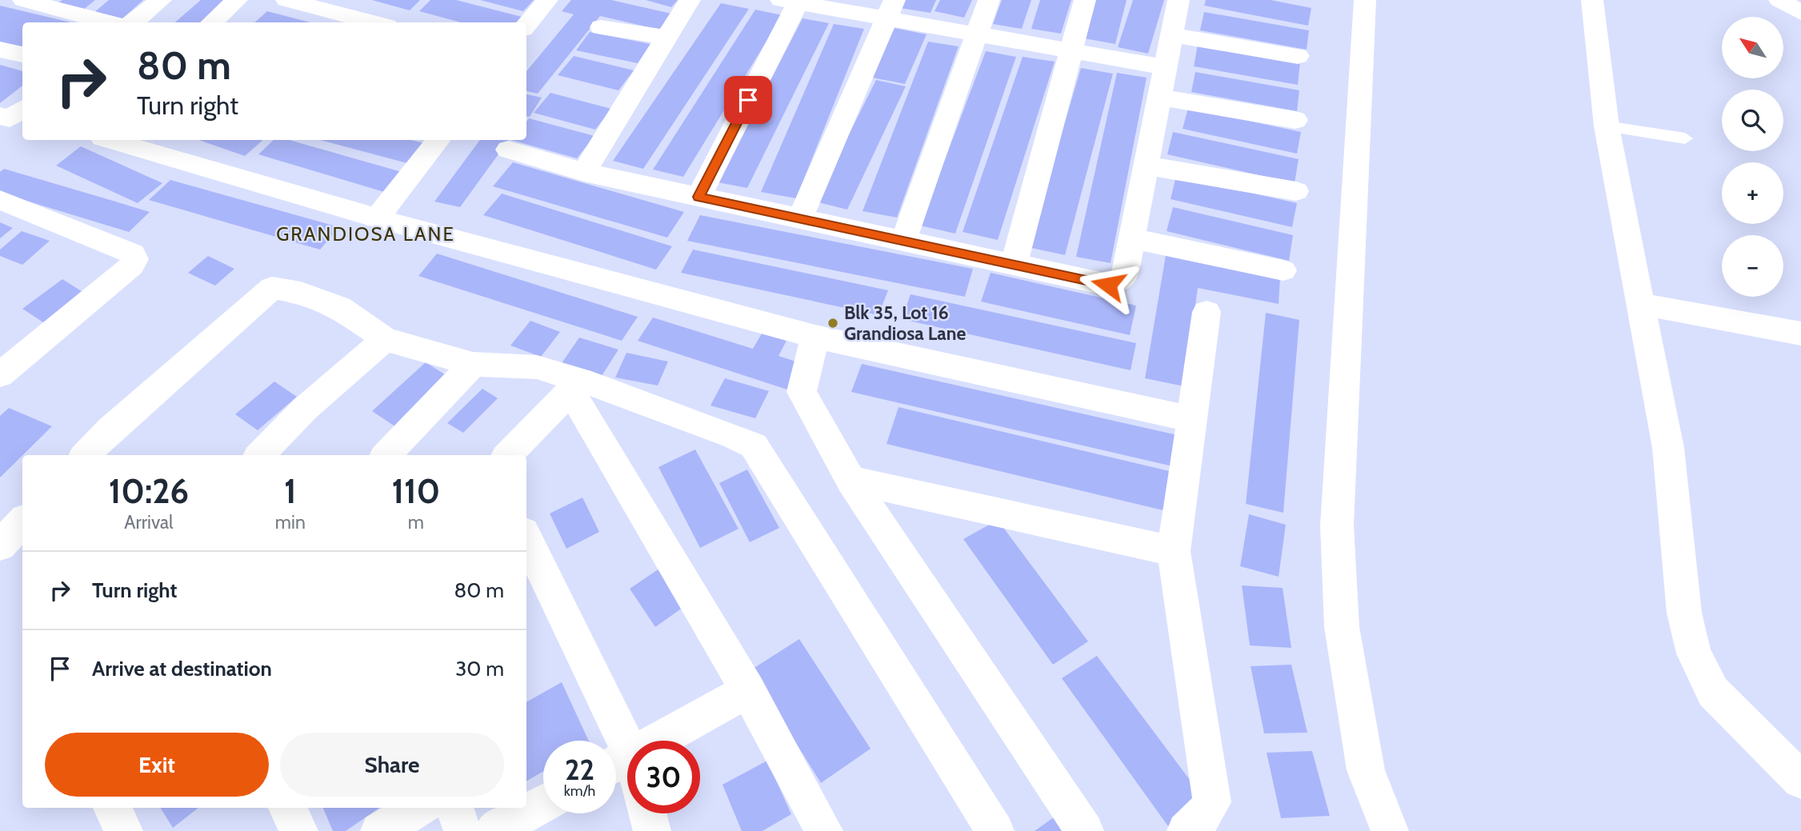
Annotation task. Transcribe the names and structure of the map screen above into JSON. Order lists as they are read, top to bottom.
{
  "districts": ["GRANDIOSA LANE"],
  "places": ["Blk 35, Lot 16 Grandiosa Lane"],
  "north": "top left",
  "page": {
    "map_buttons": ["+", "−"],
    "turn": ["80 m", "Turn right"],
    "eta": [
      "10:26",
      "Arrival",
      "1",
      "min",
      "110",
      "m"
    ],
    "list": [
      {
        "name": "Turn right",
        "value": "80 m"
      },
      {
        "name": "Arrive at destination",
        "value": "30 m"
      }
    ],
    "buttons": ["Exit", "Share"],
    "speed": "22 km/h",
    "limit": "30"
  }
}
